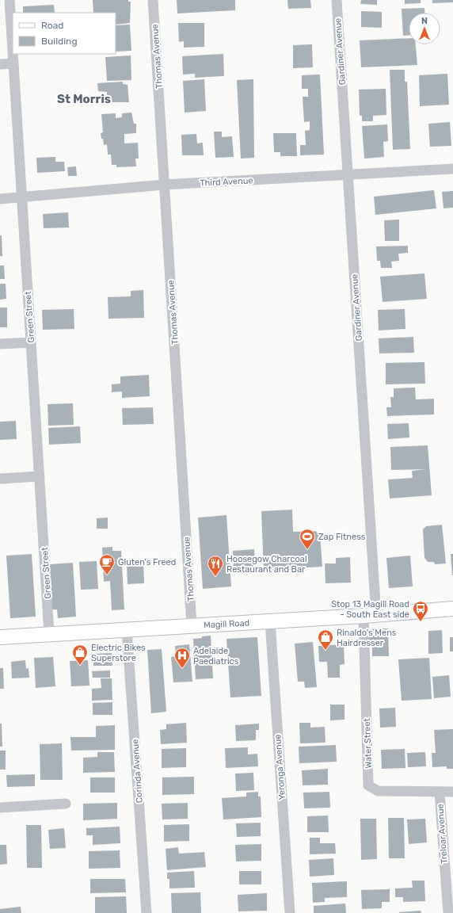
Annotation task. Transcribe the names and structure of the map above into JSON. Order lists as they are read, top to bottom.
{
  "streets": {
    "main road": ["Magill Road"],
    "street": [
      "Gardiner Avenue",
      "Thomas Avenue",
      "Third Avenue",
      "Green Street",
      "Water Street",
      "Yeronga Avenue",
      "Corinda Avenue",
      "Treloar Avenue"
    ]
  },
  "crossings": [
    ["Gardiner Avenue", "Third Avenue"],
    ["Gardiner Avenue", "Magill Road"],
    ["Gardiner Avenue", "Water Street"],
    ["Thomas Avenue", "Third Avenue"],
    ["Thomas Avenue", "Magill Road"],
    ["Third Avenue", "Green Street"],
    ["Green Street", "Magill Road"],
    ["Magill Road", "Water Street"],
    ["Magill Road", "Yeronga Avenue"],
    ["Magill Road", "Corinda Avenue"],
    ["Water Street", "Treloar Avenue"]
  ],
  "districts": ["St Morris"],
  "places": {
    "sports": ["Zap Fitness"],
    "cafe": ["Gluten's Freed"],
    "restaurant": ["Hoosegow Charcoal Restaurant and Bar"],
    "bus stop": ["Stop 13 Magill Road - South East side"],
    "shop": ["Rinaldo's Mens Hairdresser", "Electric Bikes Superstore"],
    "hospital": ["Adelaide Paediatrics"]
  },
  "legend": ["Road", "Building"],
  "north": "top"
}
